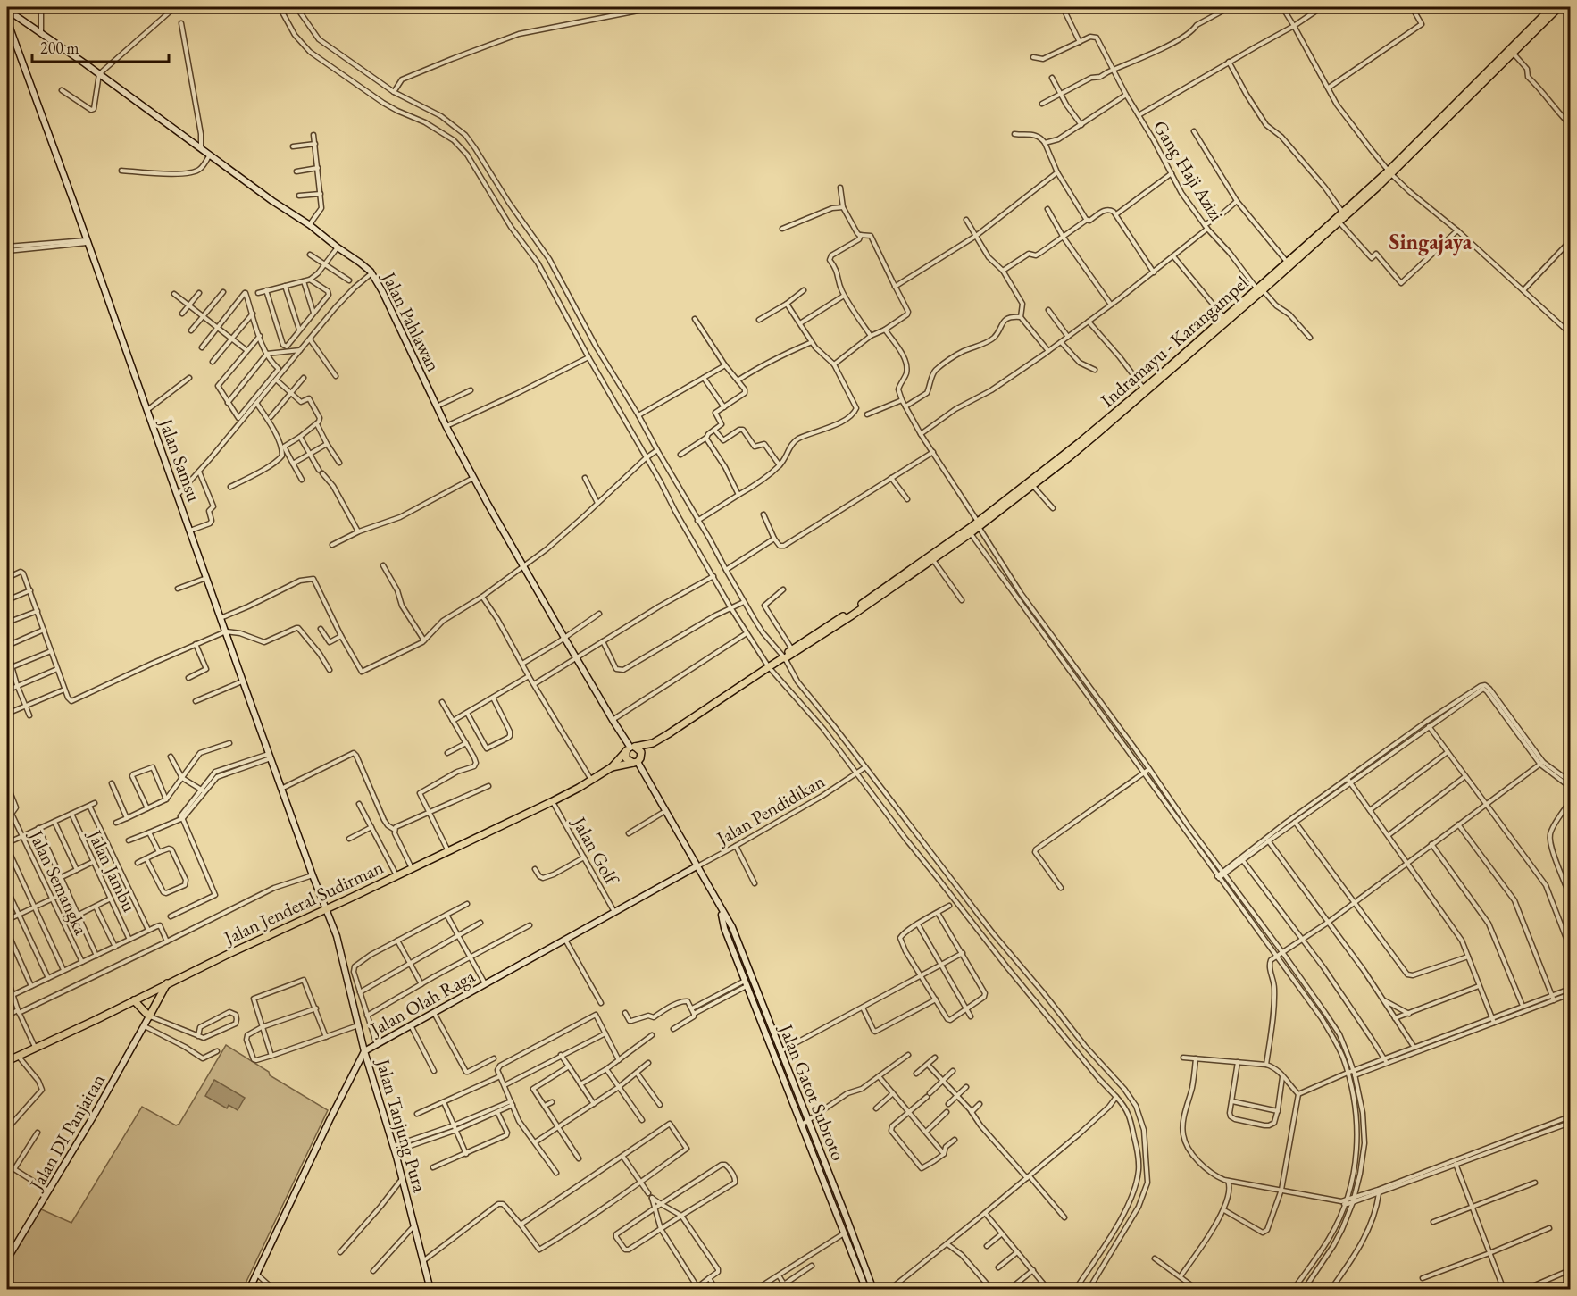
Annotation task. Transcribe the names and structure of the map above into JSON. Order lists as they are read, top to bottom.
{
  "streets": {
    "main road": ["Indramayu - Karangampel", "Jalan Jenderal Sudirman"],
    "street": [
      "Gang Haji Azizi",
      "Jalan Pahlawan",
      "Jalan Samsu",
      "Jalan Pendidikan",
      "Jalan Golf",
      "Jalan Jambu",
      "Jalan Semangka",
      "Jalan Olah Raga",
      "Jalan Gatot Subroto",
      "Jalan Tanjung Pura",
      "Jalan DI Panjaitan"
    ]
  },
  "crossings": [
    ["Gang Haji Azizi", "Indramayu - Karangampel"],
    ["Jalan Samsu", "Jalan Jenderal Sudirman"],
    ["Jalan Samsu", "Jalan Tanjung Pura"],
    ["Jalan Pendidikan", "Jalan Olah Raga"],
    ["Jalan Pendidikan", "Jalan Gatot Subroto"],
    ["Jalan Golf", "Jalan Jenderal Sudirman"],
    ["Jalan Golf", "Jalan Olah Raga"],
    ["Jalan Jenderal Sudirman", "Jalan Tanjung Pura"],
    ["Jalan Olah Raga", "Jalan Gatot Subroto"],
    ["Jalan Olah Raga", "Jalan Tanjung Pura"]
  ],
  "districts": ["Singajaya"],
  "scale_bar": "200 m"
}
